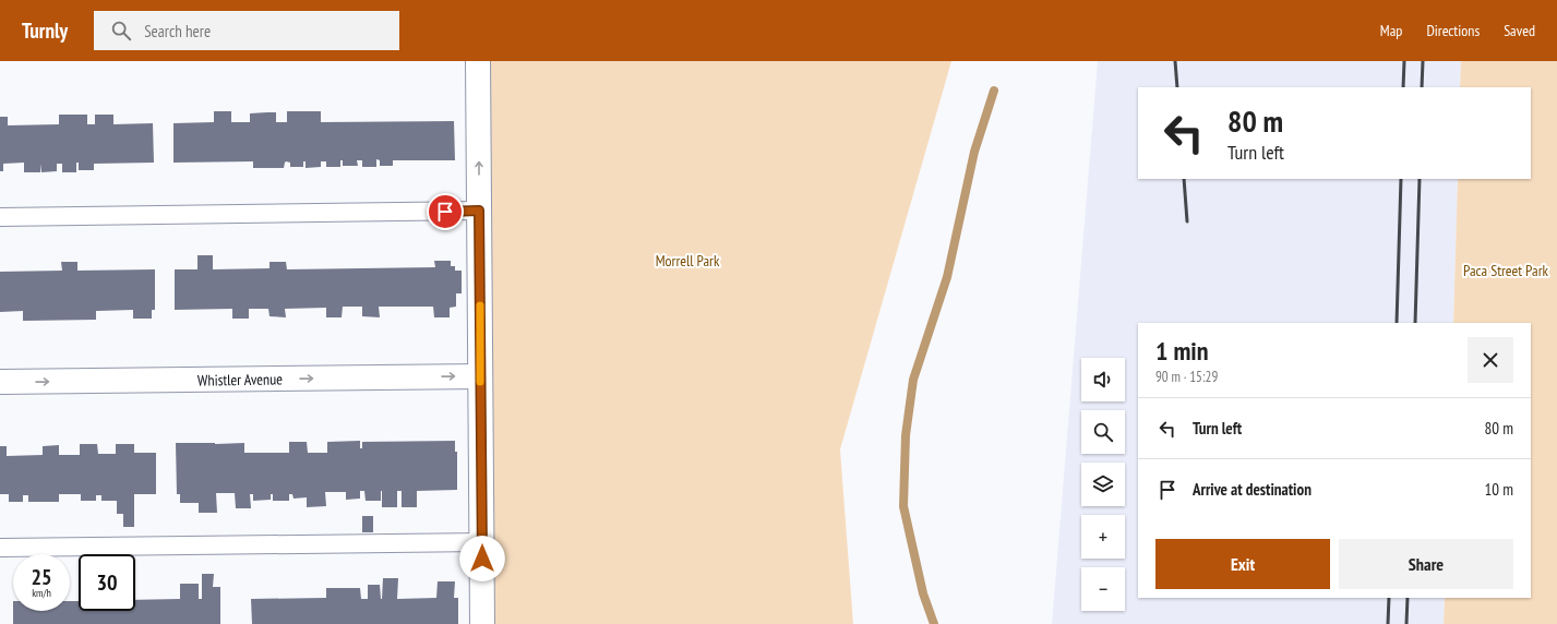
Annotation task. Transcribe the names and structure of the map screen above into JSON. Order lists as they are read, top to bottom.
{
  "streets": {
    "street": ["Whistler Avenue"]
  },
  "one_way": ["Whistler Avenue"],
  "parks": ["Morrell Park", "Paca Street Park"],
  "page": {
    "header": "Turnly",
    "search": "Search here",
    "nav": ["Map", "Directions", "Saved"],
    "turn": ["80 m", "Turn left"],
    "heading": ["1 min", "90 m · 15:29"],
    "map_buttons": ["+", "−"],
    "list": [
      {
        "name": "Turn left",
        "value": "80 m"
      },
      {
        "name": "Arrive at destination",
        "value": "10 m"
      }
    ],
    "buttons": ["Exit", "Share"],
    "speed": "25 km/h",
    "limit": "30"
  }
}
